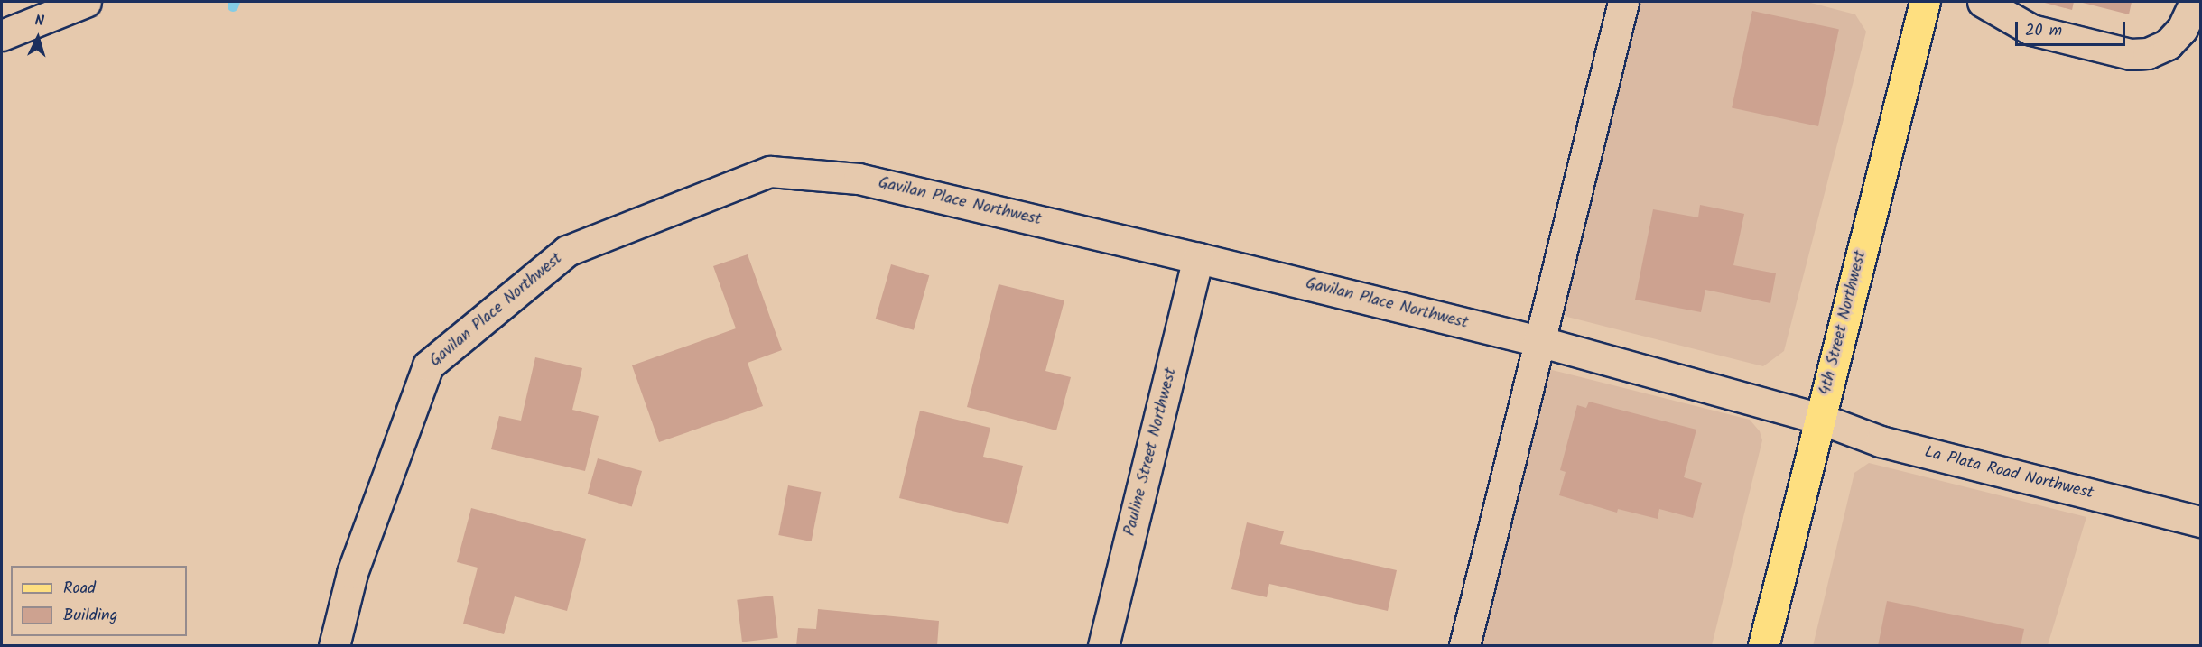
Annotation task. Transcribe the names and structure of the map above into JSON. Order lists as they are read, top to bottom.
{
  "streets": {
    "main road": ["4th Street Northwest"],
    "street": ["Gavilan Place Northwest", "Pauline Street Northwest", "La Plata Road Northwest"]
  },
  "crossings": [
    ["Gavilan Place Northwest", "4th Street Northwest"],
    ["Gavilan Place Northwest", "Pauline Street Northwest"],
    ["Gavilan Place Northwest", "La Plata Road Northwest"],
    ["4th Street Northwest", "La Plata Road Northwest"]
  ],
  "legend": ["Road", "Building"],
  "scale_bar": "20 m",
  "north": "top"
}
